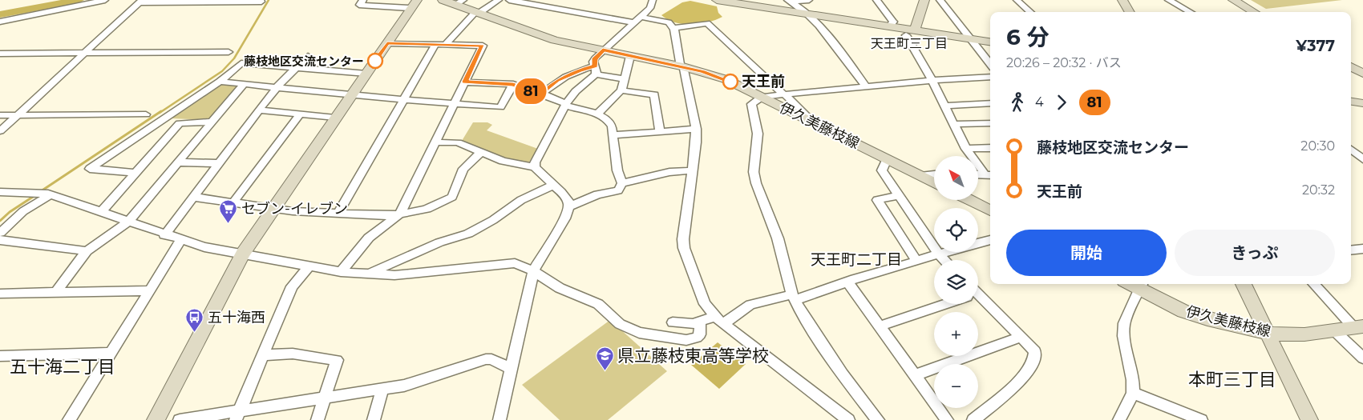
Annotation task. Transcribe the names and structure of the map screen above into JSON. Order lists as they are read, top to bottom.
{
  "streets": {
    "main road": ["伊久美藤枝線"]
  },
  "districts": [
    "天王町三丁目",
    "天王町二丁目",
    "五十海二丁目",
    "本町三丁目"
  ],
  "places": {
    "other": ["藤枝地区交流センター", "天王前"],
    "supermarket": ["セブン-イレブン"],
    "bus stop": ["五十海西"],
    "school or university": ["県立藤枝東高等学校"]
  },
  "lines": ["bus line 81"],
  "north": "top left",
  "page": {
    "on_map": "81",
    "heading": ["6 分", "20:26 – 20:32 · バス", "¥377"],
    "legs": ["4", "81"],
    "list": [
      {
        "name": "藤枝地区交流センター",
        "value": "20:30"
      },
      {
        "name": "天王前",
        "value": "20:32"
      }
    ],
    "map_buttons": ["+", "−"],
    "buttons": ["開始", "きっぷ"]
  }
}
